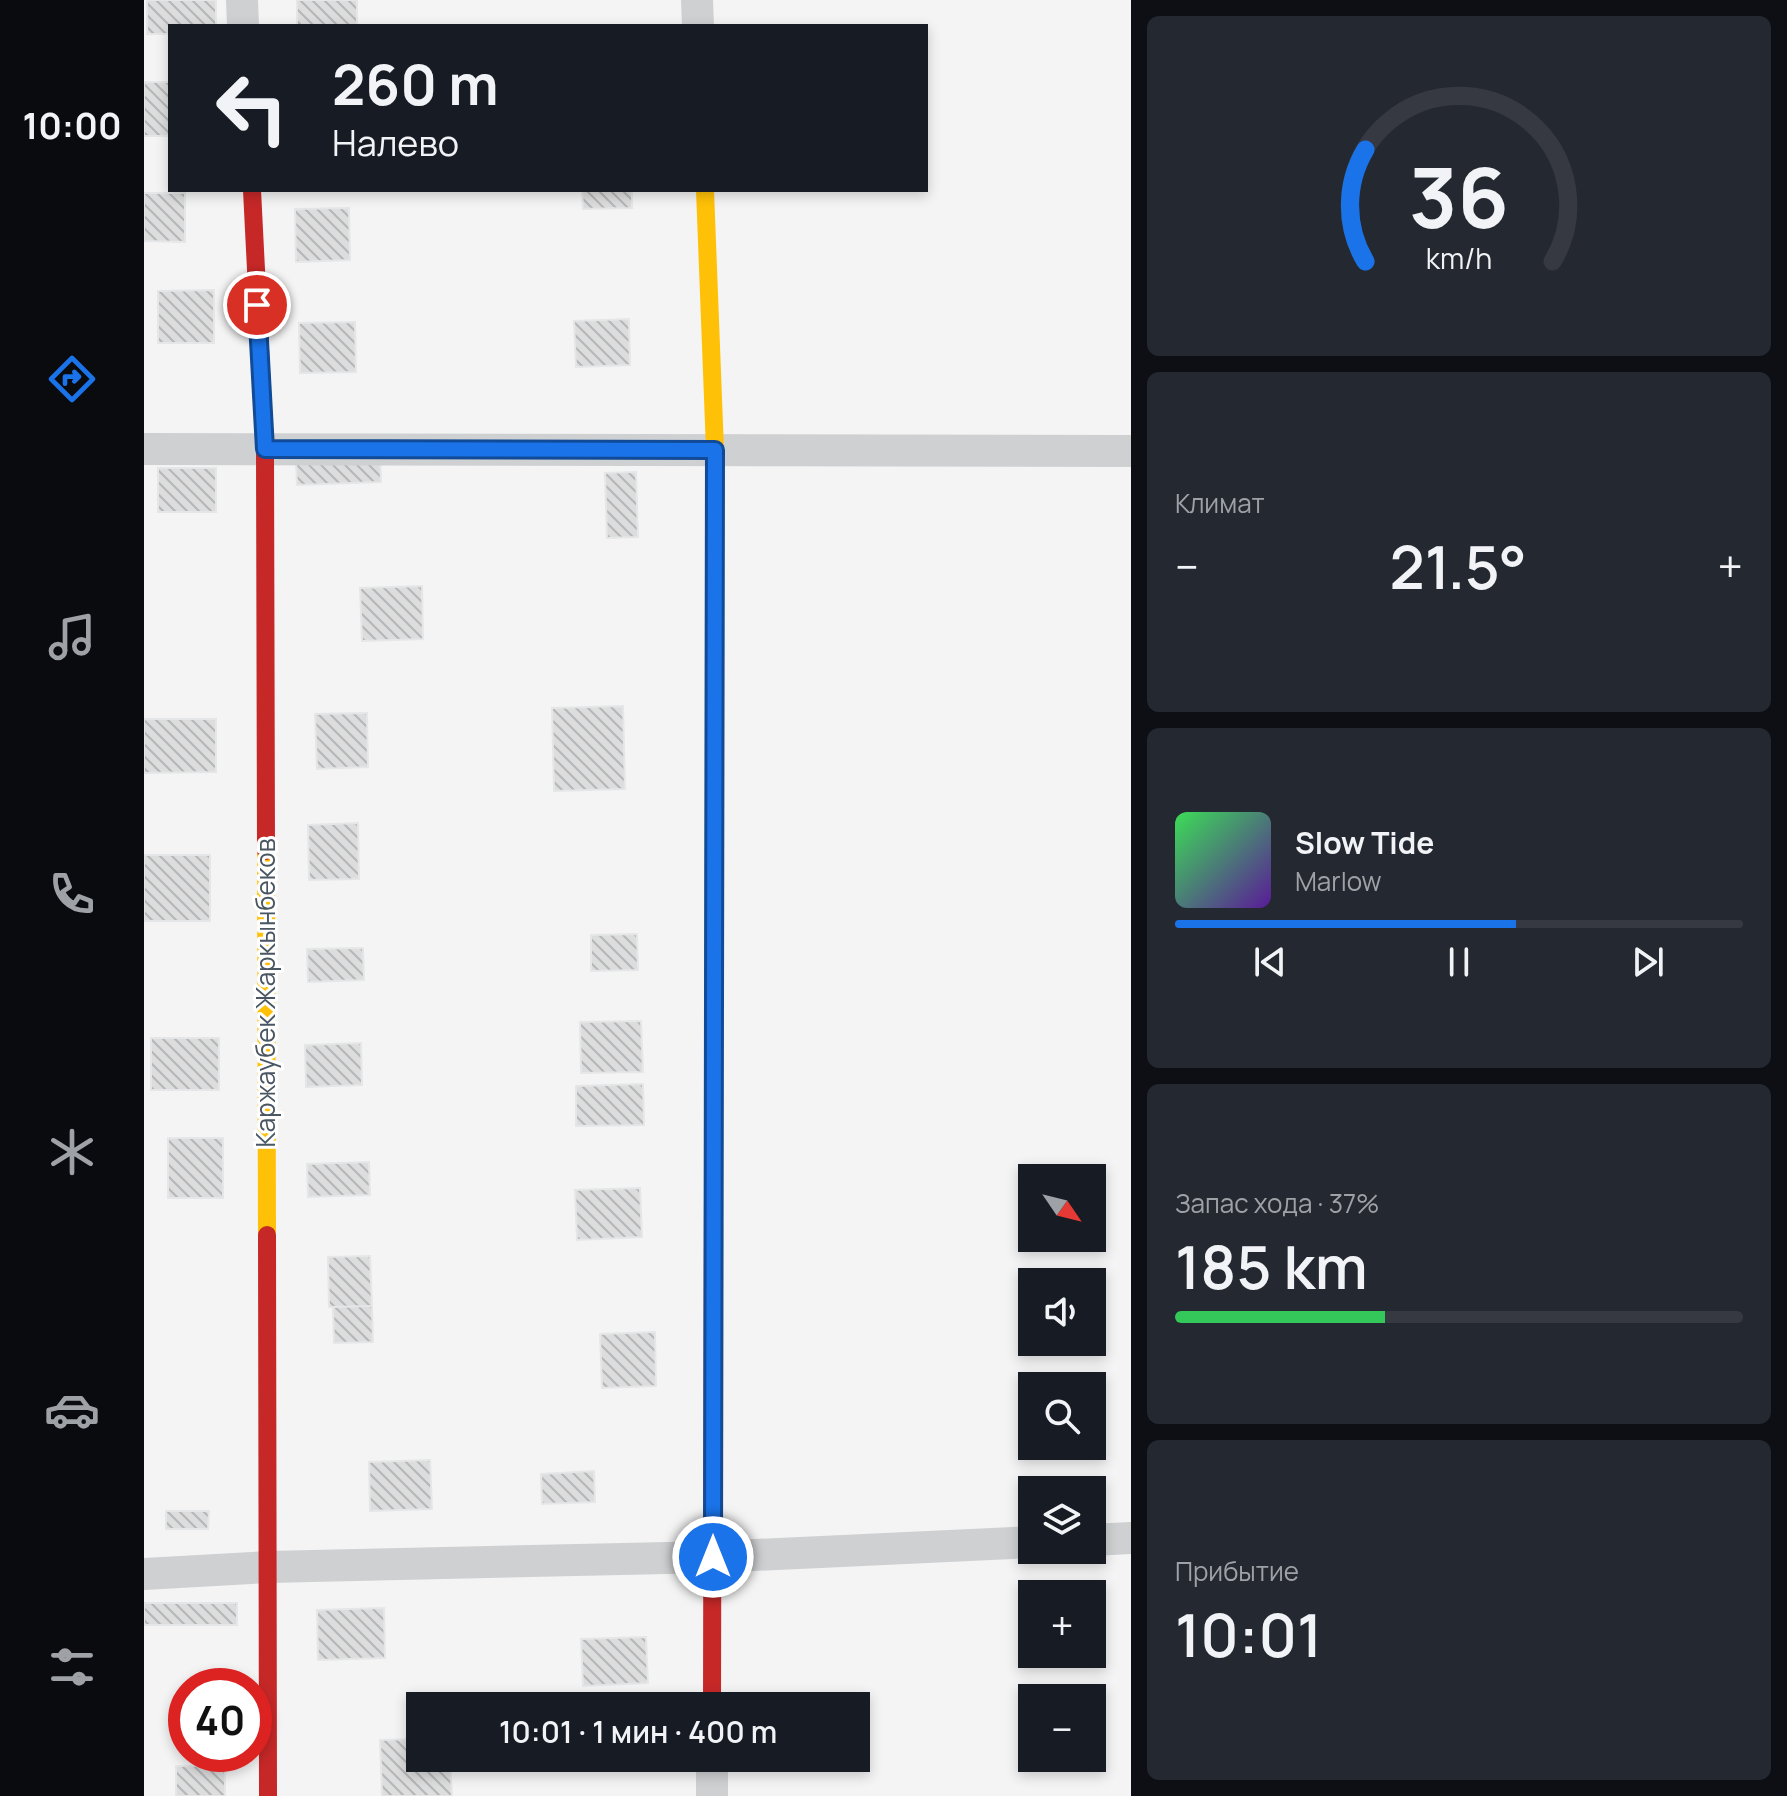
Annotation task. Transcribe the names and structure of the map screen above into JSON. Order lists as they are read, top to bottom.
{
  "streets": {
    "street": ["Каржаубек Жаркынбеков"]
  },
  "north": "bottom right",
  "page": {
    "tabs": "10:00",
    "turn": ["260 m", "Налево"],
    "tile": [
      "Климат",
      ["Запас хода · 37%", "185 km"],
      ["Прибытие", "10:01"]
    ],
    "heat": ["−", "21.5°", "+"],
    "song": ["Slow Tide", "Marlow"],
    "map_buttons": ["+", "−"],
    "limit": "40",
    "trip": "10:01 · 1 мин · 400 m",
    "gauge": ["36", "km/h"]
  }
}
